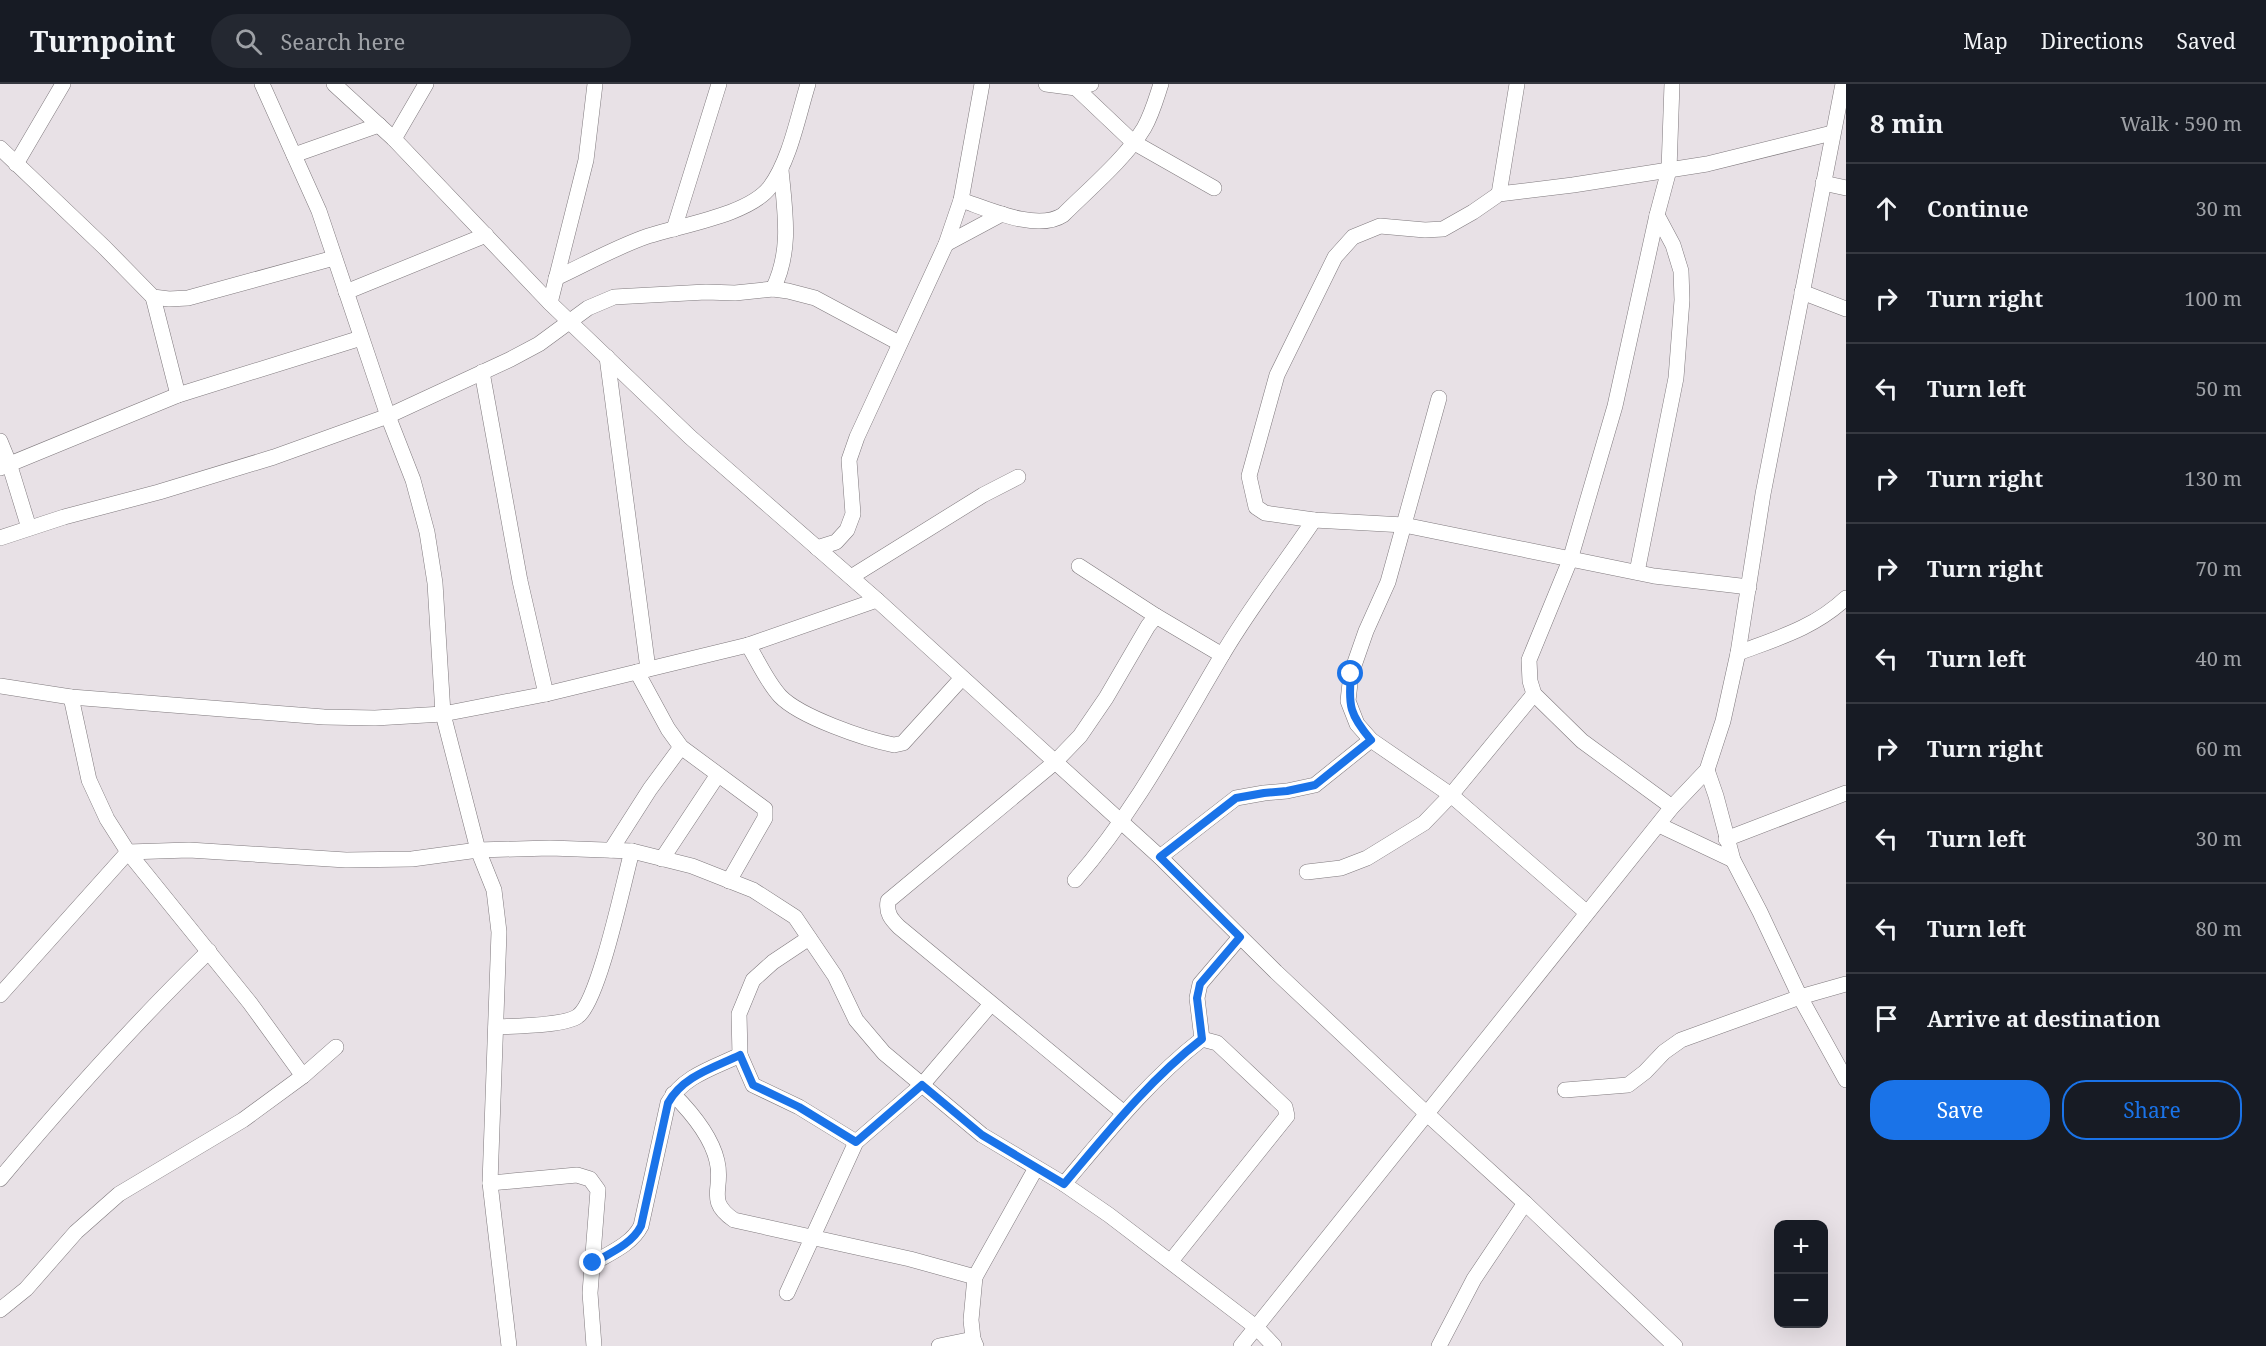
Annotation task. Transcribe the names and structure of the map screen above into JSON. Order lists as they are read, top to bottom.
{
  "page": {
    "header": "Turnpoint",
    "search": "Search here",
    "nav": ["Map", "Directions", "Saved"],
    "heading": ["8 min", "Walk · 590 m"],
    "list": [
      ["Continue", "30 m"],
      ["Turn right", "100 m"],
      ["Turn left", "50 m"],
      ["Turn right", "130 m"],
      ["Turn right", "70 m"],
      ["Turn left", "40 m"],
      ["Turn right", "60 m"],
      ["Turn left", "30 m"],
      ["Turn left", "80 m"],
      "Arrive at destination"
    ],
    "buttons": ["Save", "Share"],
    "map_buttons": ["+", "−"]
  }
}
